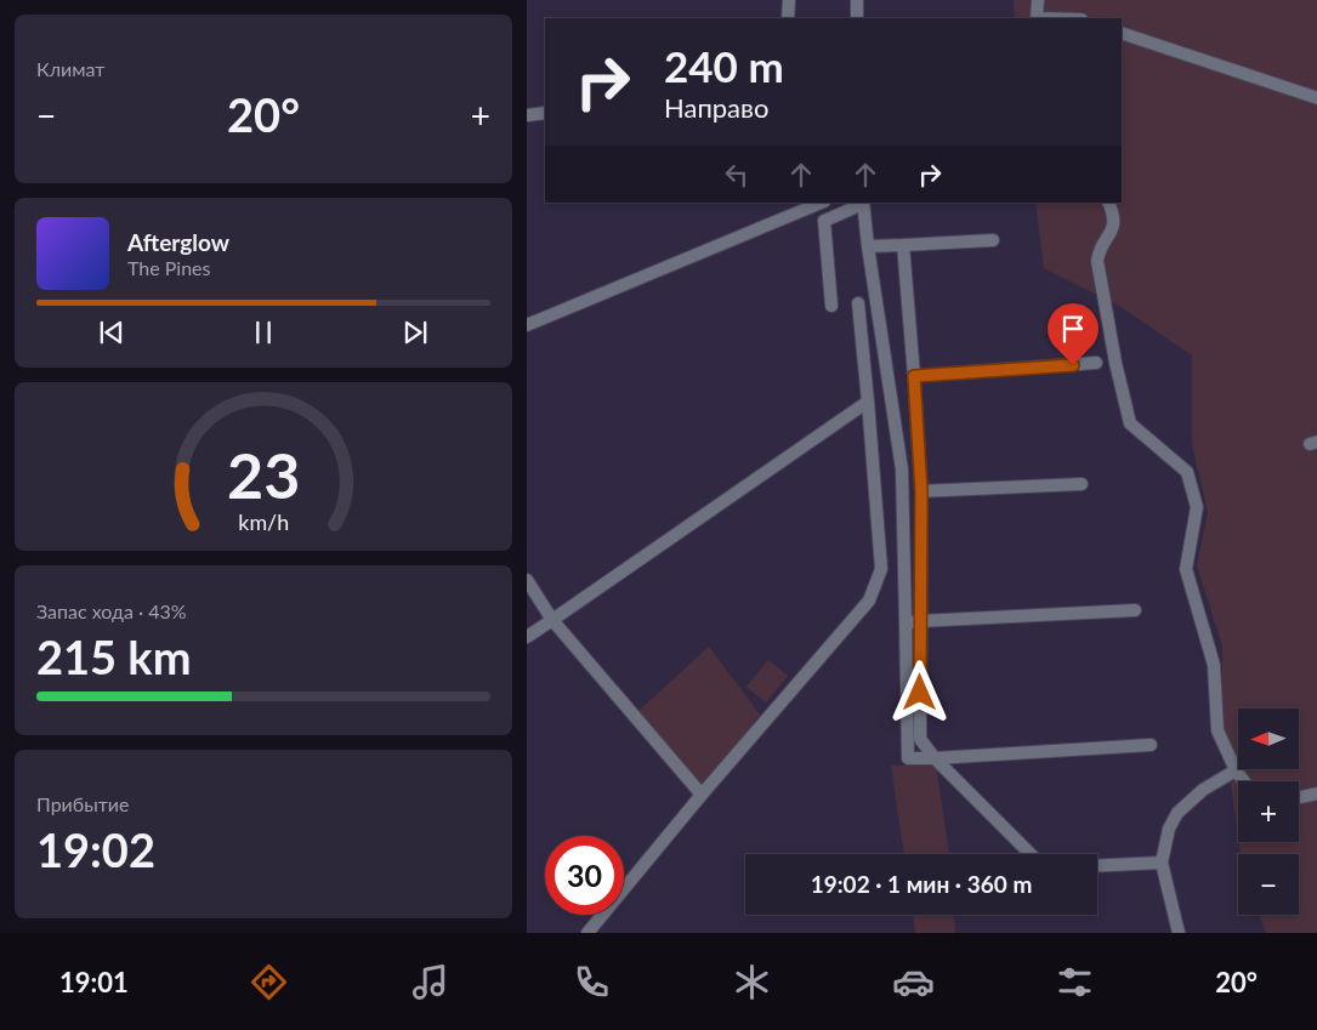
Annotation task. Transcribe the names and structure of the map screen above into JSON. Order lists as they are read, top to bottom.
{
  "north": "left",
  "page": {
    "tile": [
      "Климат",
      ["Запас хода · 43%", "215 km"],
      ["Прибытие", "19:02"]
    ],
    "turn": ["240 m", "Направо"],
    "heat": ["−", "20°", "+"],
    "song": ["Afterglow", "The Pines"],
    "map_buttons": ["+", "−"],
    "limit": "30",
    "trip": "19:02 · 1 мин · 360 m",
    "tabs": ["19:01", "20°"],
    "gauge": ["23", "km/h"]
  }
}
